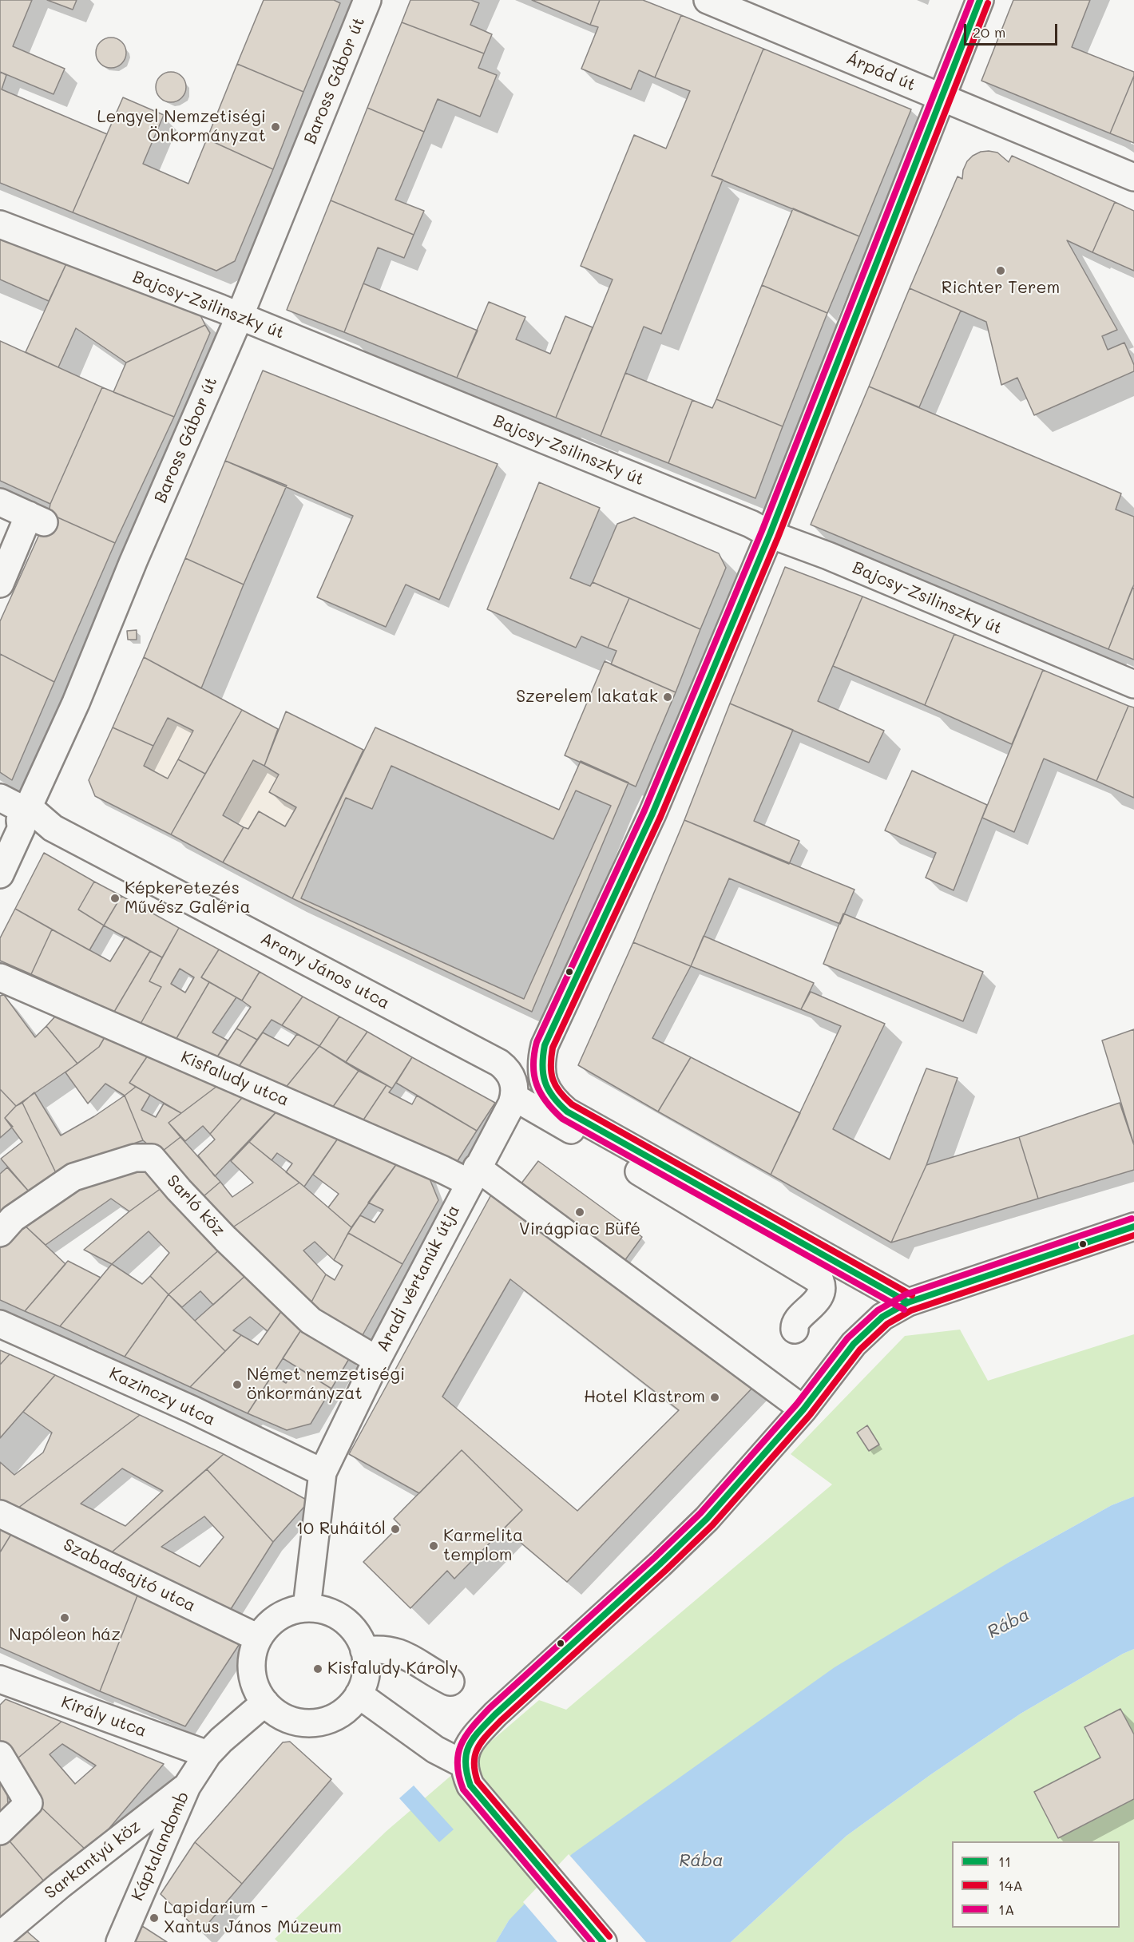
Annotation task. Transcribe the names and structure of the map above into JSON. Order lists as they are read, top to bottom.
{
  "streets": {
    "street": [
      "Árpád út",
      "Baross Gábor út",
      "Bajcsy-Zsilinszky út",
      "Arany János utca",
      "Kisfaludy utca",
      "Sarló köz",
      "Aradi vértanúk útja",
      "Kazinczy utca",
      "Szabadsajtó utca",
      "Király utca",
      "Káptalandomb",
      "Sarkantyú köz"
    ]
  },
  "crossings": [
    ["Baross Gábor út", "Bajcsy-Zsilinszky út"],
    ["Baross Gábor út", "Arany János utca"],
    ["Arany János utca", "Aradi vértanúk útja"],
    ["Kisfaludy utca", "Aradi vértanúk útja"],
    ["Sarló köz", "Aradi vértanúk útja"],
    ["Aradi vértanúk útja", "Kazinczy utca"],
    ["Aradi vértanúk útja", "Szabadsajtó utca"],
    ["Aradi vértanúk útja", "Káptalandomb"],
    ["Szabadsajtó utca", "Káptalandomb"],
    ["Király utca", "Káptalandomb"],
    ["Káptalandomb", "Sarkantyú köz"]
  ],
  "water": ["Rába"],
  "places": [
    "Lengyel Nemzetiségi Önkormányzat",
    "Richter Terem",
    "Szerelem lakatak",
    "Képkeretezés Művész Galéria",
    "Virágpiac Büfé",
    "Német nemzetiségi önkormányzat",
    "Hotel Klastrom",
    "10 Ruháitól",
    "Karmelita templom",
    "Napóleon ház",
    "Kisfaludy Károly",
    "Lapidarium - Xantus János Múzeum"
  ],
  "lines": ["transit line 11", "transit line 1A", "transit line 14A"],
  "legend": ["11", "14A", "1A"],
  "scale_bar": "20 m"
}
